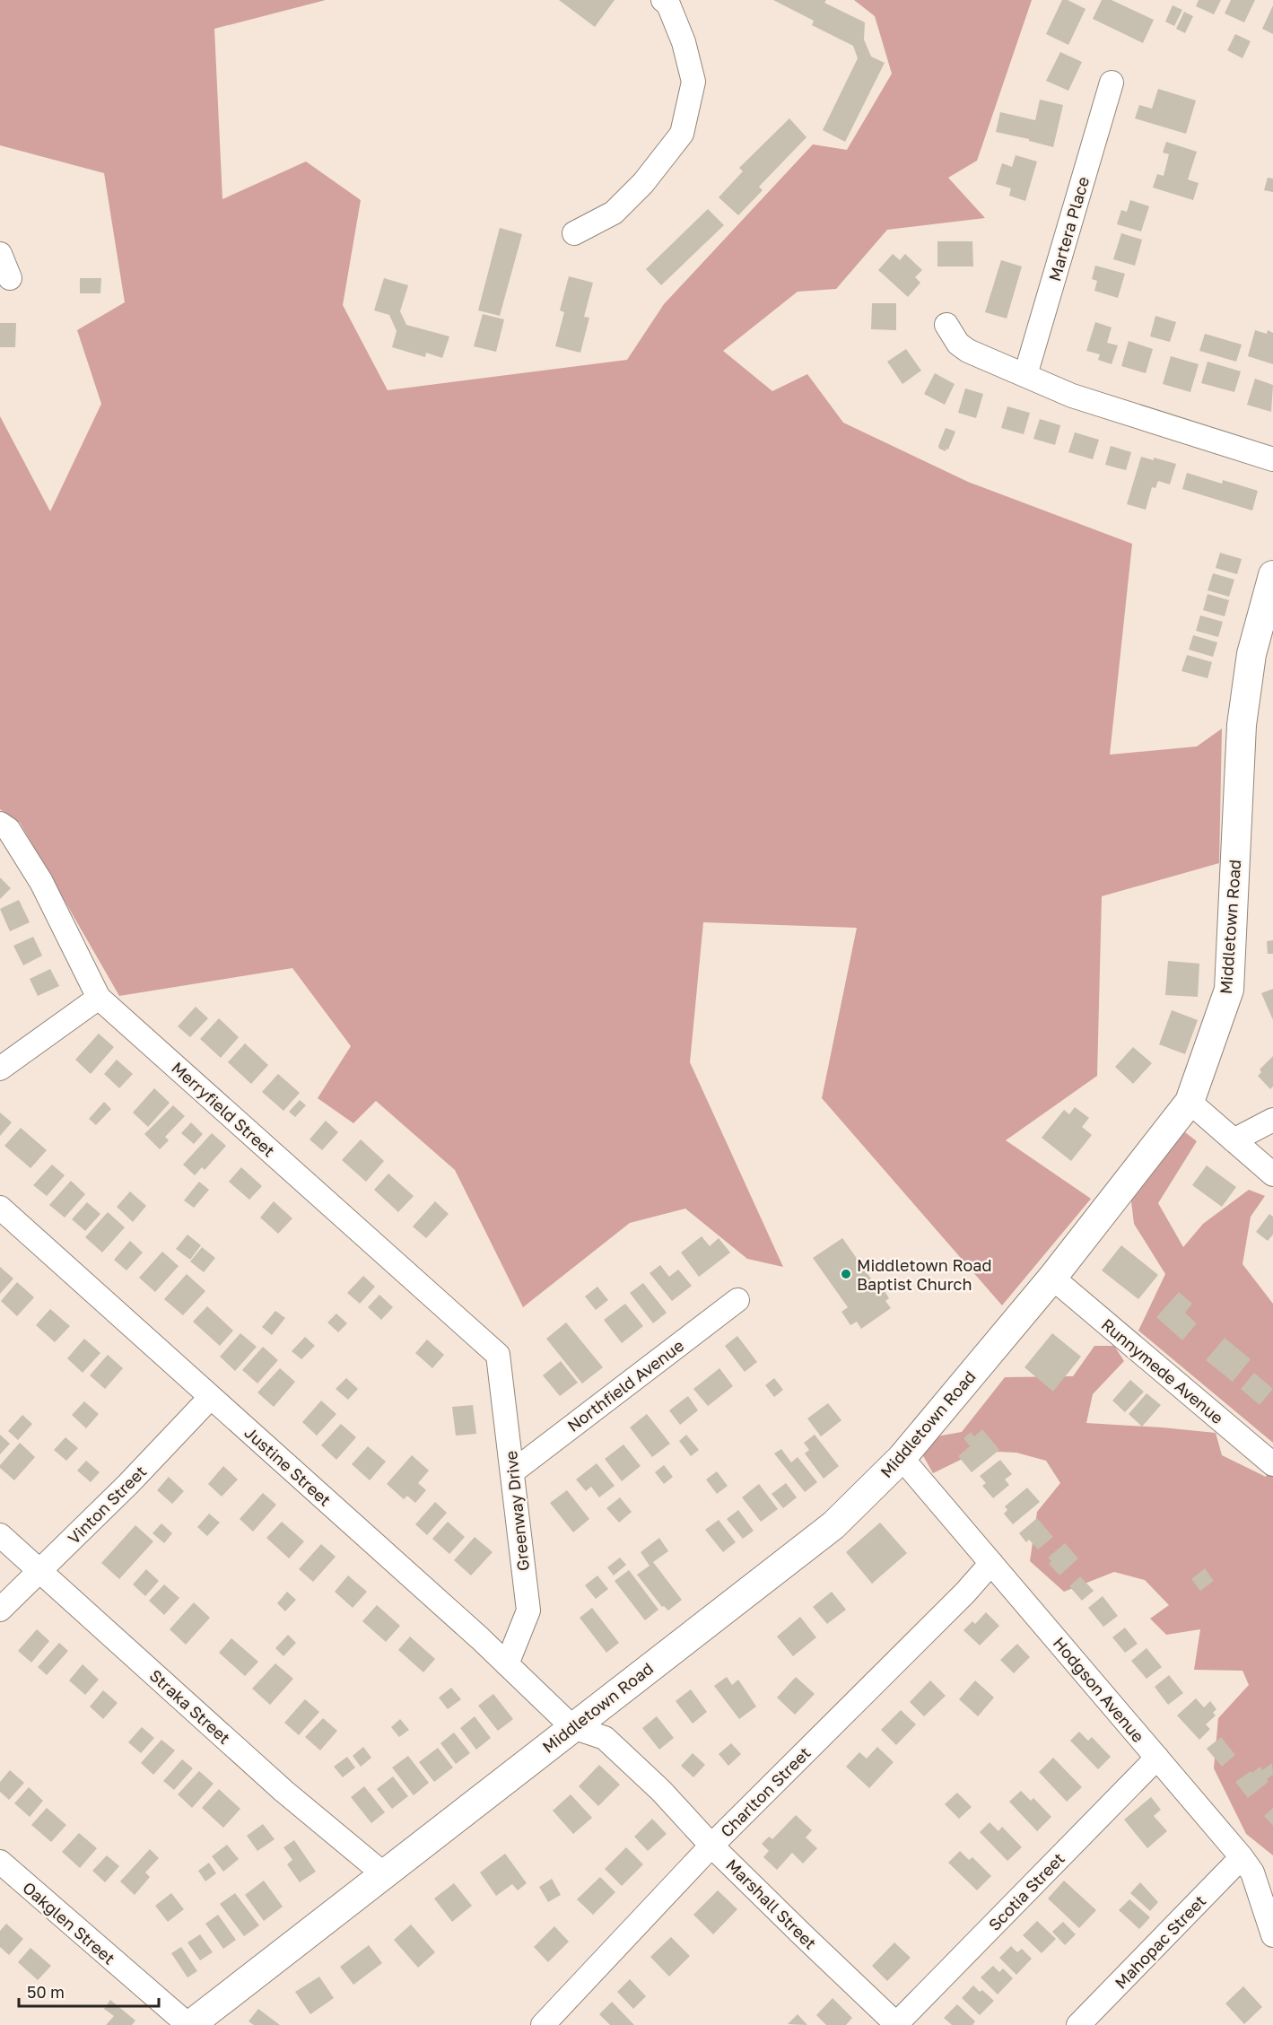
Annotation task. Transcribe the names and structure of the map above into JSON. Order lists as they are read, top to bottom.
{
  "streets": {
    "street": [
      "Martera Place",
      "Middletown Road",
      "Merryfield Street",
      "Runnymede Avenue",
      "Northfield Avenue",
      "Justine Street",
      "Vinton Street",
      "Greenway Drive",
      "Hodgson Avenue",
      "Straka Street",
      "Charlton Street",
      "Scotia Street",
      "Marshall Street",
      "Oakglen Street",
      "Mahopac Street"
    ]
  },
  "crossings": [
    ["Middletown Road", "Runnymede Avenue"],
    ["Middletown Road", "Justine Street"],
    ["Middletown Road", "Hodgson Avenue"],
    ["Middletown Road", "Straka Street"],
    ["Middletown Road", "Marshall Street"],
    ["Middletown Road", "Oakglen Street"],
    ["Merryfield Street", "Greenway Drive"],
    ["Northfield Avenue", "Greenway Drive"],
    ["Justine Street", "Vinton Street"],
    ["Justine Street", "Greenway Drive"],
    ["Justine Street", "Marshall Street"],
    ["Vinton Street", "Straka Street"],
    ["Hodgson Avenue", "Charlton Street"],
    ["Hodgson Avenue", "Scotia Street"],
    ["Hodgson Avenue", "Mahopac Street"],
    ["Charlton Street", "Marshall Street"],
    ["Scotia Street", "Marshall Street"]
  ],
  "places": ["Middletown Road Baptist Church"],
  "scale_bar": "50 m"
}
